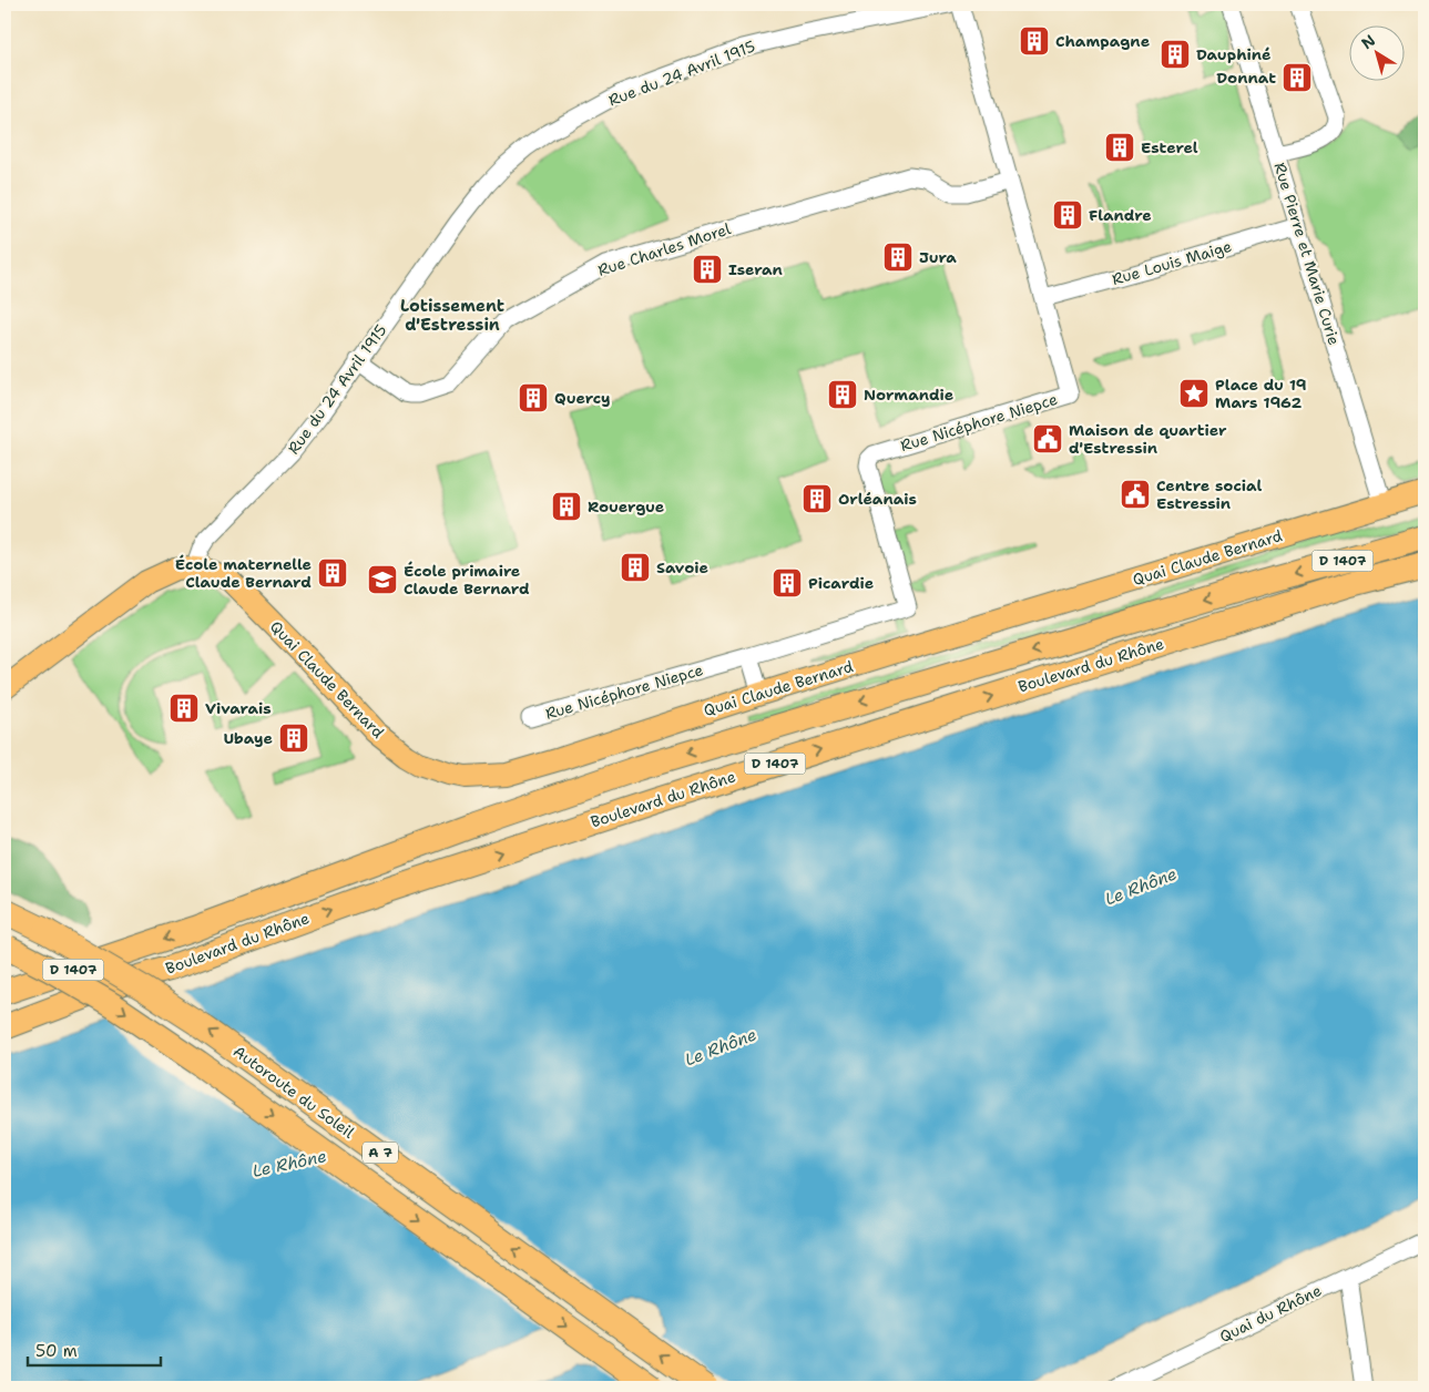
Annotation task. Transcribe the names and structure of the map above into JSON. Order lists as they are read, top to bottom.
{
  "streets": {
    "highway": [
      "D 1407",
      "Boulevard du Rhône",
      "Autoroute du Soleil",
      "A 7"
    ],
    "main road": ["Quai Claude Bernard"],
    "street": [
      "Rue du 24 Avril 1915",
      "Rue Charles Morel",
      "Rue Pierre et Marie Curie",
      "Rue Louis Maige",
      "Rue Nicéphore Niepce",
      "Quai du Rhône"
    ]
  },
  "crossings": [
    ["Rue du 24 Avril 1915", "Rue Charles Morel"],
    ["Rue du 24 Avril 1915", "Quai Claude Bernard"],
    ["Rue Charles Morel", "Rue Nicéphore Niepce"],
    ["Rue Pierre et Marie Curie", "Rue Louis Maige"],
    ["Rue Pierre et Marie Curie", "Quai Claude Bernard"],
    ["Rue Louis Maige", "Rue Nicéphore Niepce"]
  ],
  "districts": ["Lotissement d'Estressin"],
  "water": ["Le Rhône"],
  "places": {
    "building": [
      "Champagne",
      "Dauphiné",
      "Donnat",
      "Esterel",
      "Flandre",
      "Jura",
      "Iseran",
      "Normandie",
      "Quercy",
      "Orléanais",
      "Rouergue",
      "Savoie",
      "École maternelle Claude Bernard",
      "Picardie",
      "Vivarais",
      "Ubaye"
    ],
    "place": ["Place du 19 Mars 1962"],
    "public building": ["Maison de quartier d'Estressin", "Centre social Estressin"],
    "school or university": ["École primaire Claude Bernard"]
  },
  "scale_bar": "50 m",
  "north": "top left"
}
